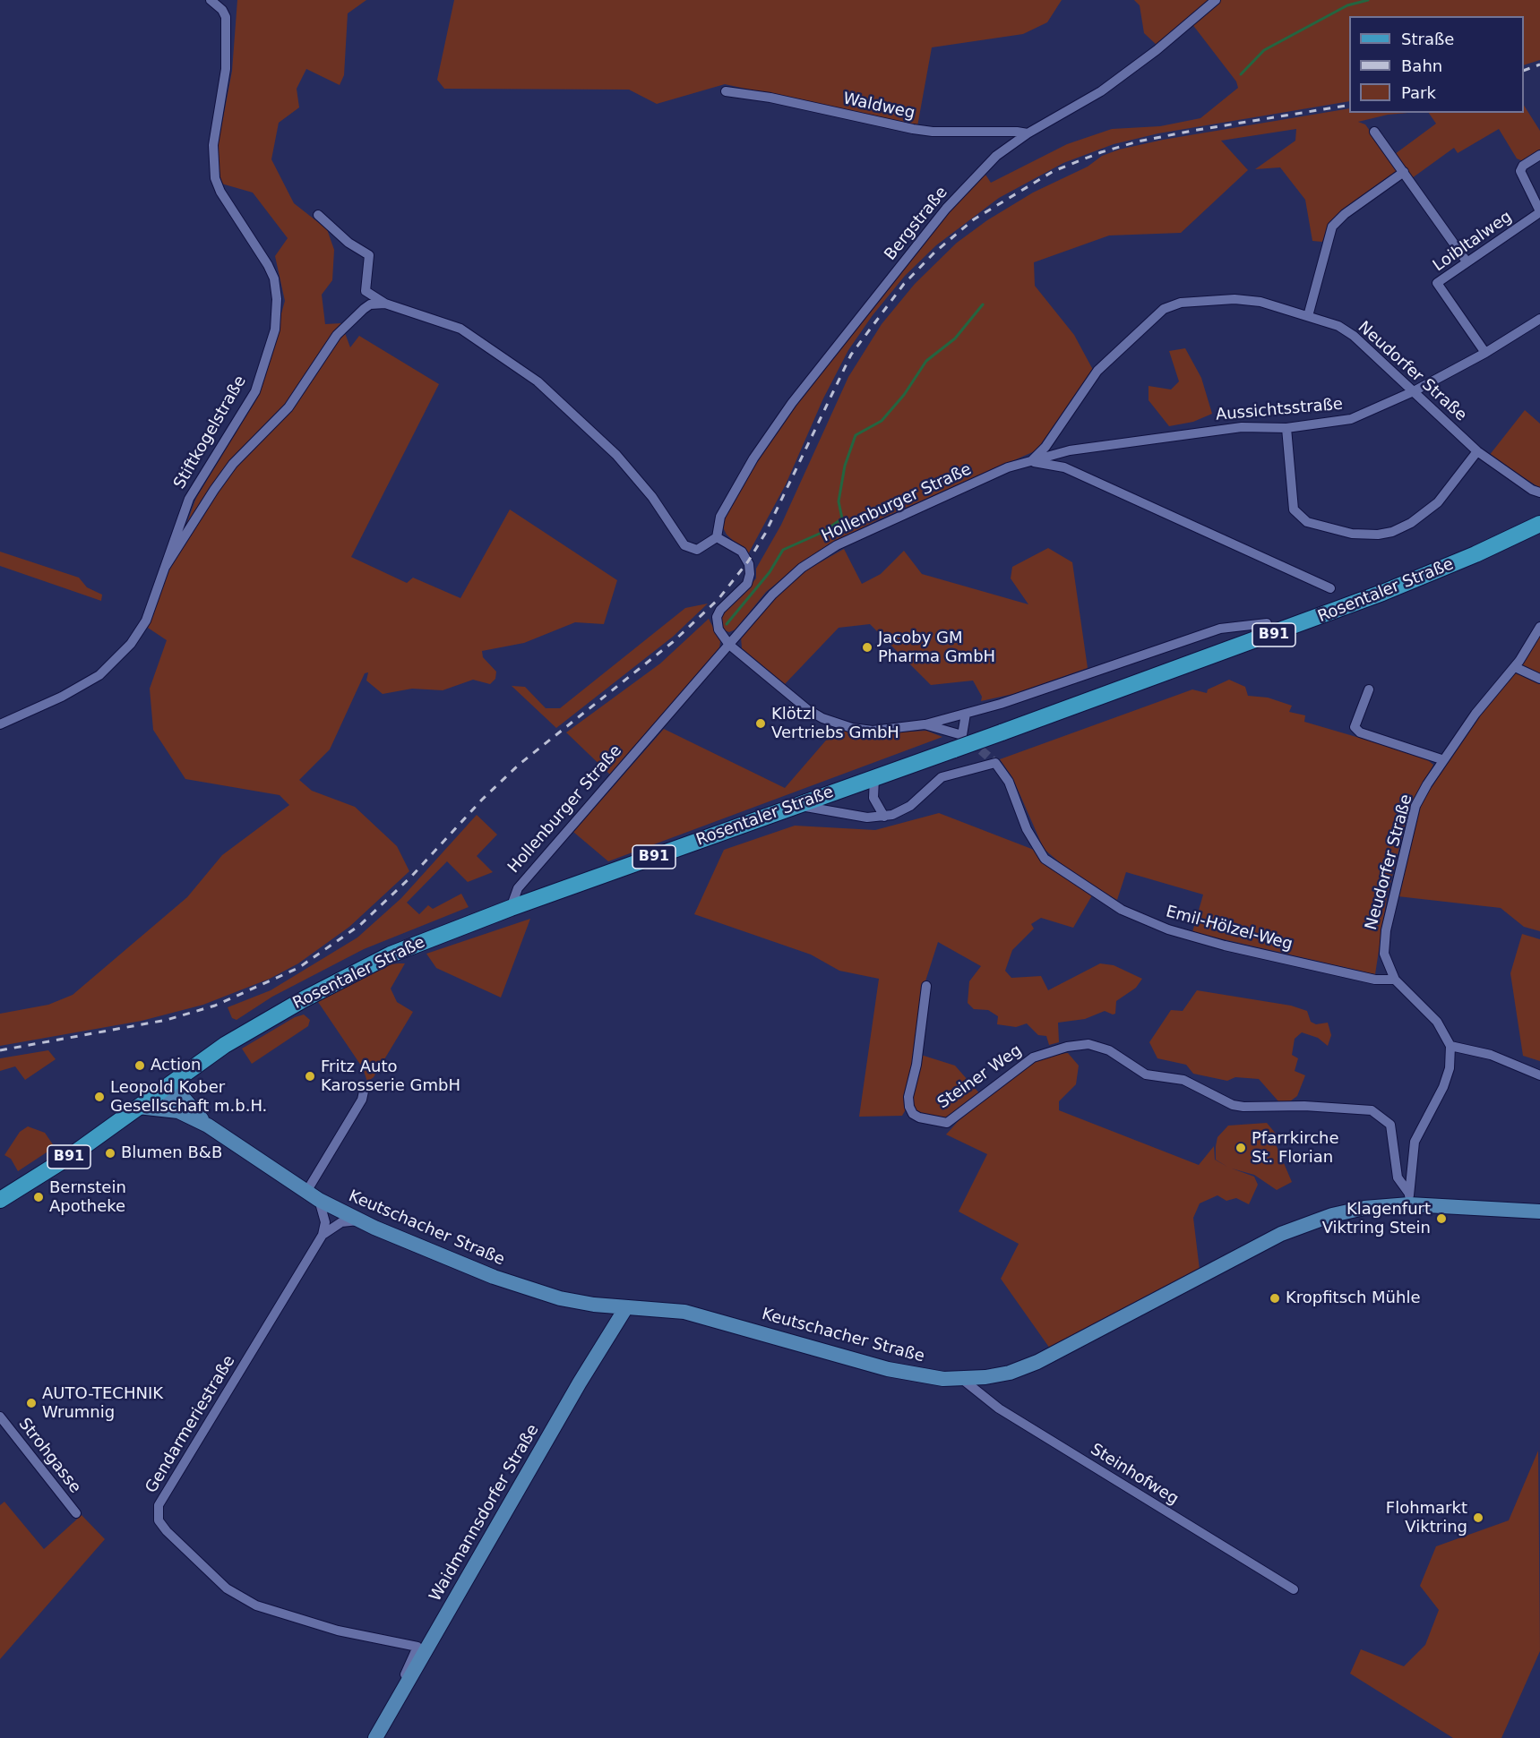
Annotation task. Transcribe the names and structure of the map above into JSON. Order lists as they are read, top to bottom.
{
  "streets": {
    "main road": [
      "Rosentaler Straße",
      "B91",
      "Keutschacher Straße",
      "Waidmannsdorfer Straße"
    ],
    "street": [
      "Waldweg",
      "Bergstraße",
      "Loibltalweg",
      "Neudorfer Straße",
      "Aussichtsstraße",
      "Stiftkogelstraße",
      "Hollenburger Straße",
      "Emil-Hölzel-Weg",
      "Steiner Weg",
      "Gendarmeriestraße",
      "Strohgasse",
      "Steinhofweg"
    ]
  },
  "crossings": [
    ["Waldweg", "Bergstraße"],
    ["Loibltalweg", "Aussichtsstraße"],
    ["Neudorfer Straße", "Aussichtsstraße"],
    ["Neudorfer Straße", "Hollenburger Straße"],
    ["Neudorfer Straße", "Emil-Hölzel-Weg"],
    ["Aussichtsstraße", "Hollenburger Straße"],
    ["Hollenburger Straße", "Rosentaler Straße"],
    ["Rosentaler Straße", "Emil-Hölzel-Weg"],
    ["Steiner Weg", "Keutschacher Straße"],
    ["Keutschacher Straße", "Gendarmeriestraße"],
    ["Keutschacher Straße", "Steinhofweg"],
    ["Keutschacher Straße", "Waidmannsdorfer Straße"],
    ["Gendarmeriestraße", "Waidmannsdorfer Straße"]
  ],
  "places": [
    "Jacoby GM Pharma GmbH",
    "Klötzl Vertriebs GmbH",
    "Action",
    "Fritz Auto Karosserie GmbH",
    "Leopold Kober Gesellschaft m.b.H.",
    "Pfarrkirche St. Florian",
    "Blumen B&B",
    "Bernstein Apotheke",
    "Klagenfurt Viktring Stein",
    "Kropfitsch Mühle",
    "AUTO-TECHNIK Wrumnig",
    "Flohmarkt Viktring"
  ],
  "legend": ["Straße", "Bahn", "Park"]
}
